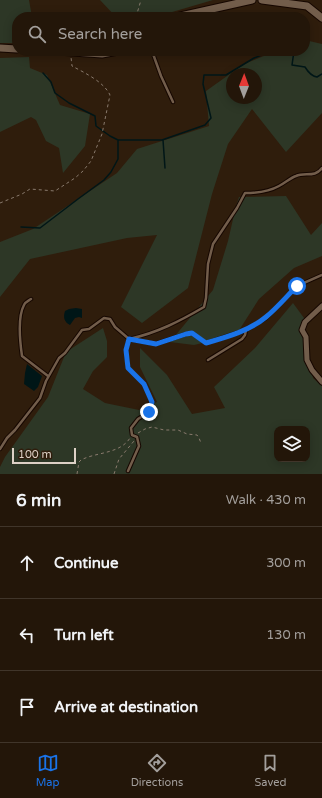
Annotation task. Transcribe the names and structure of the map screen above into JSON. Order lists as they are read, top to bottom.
{
  "scale_bar": "100 m",
  "north": "top",
  "page": {
    "search": "Search here",
    "scale": "100 m",
    "heading": ["6 min", "Walk · 430 m"],
    "list": [
      ["Continue", "300 m"],
      ["Turn left", "130 m"],
      "Arrive at destination"
    ],
    "nav": ["Map", "Directions", "Saved"]
  }
}
